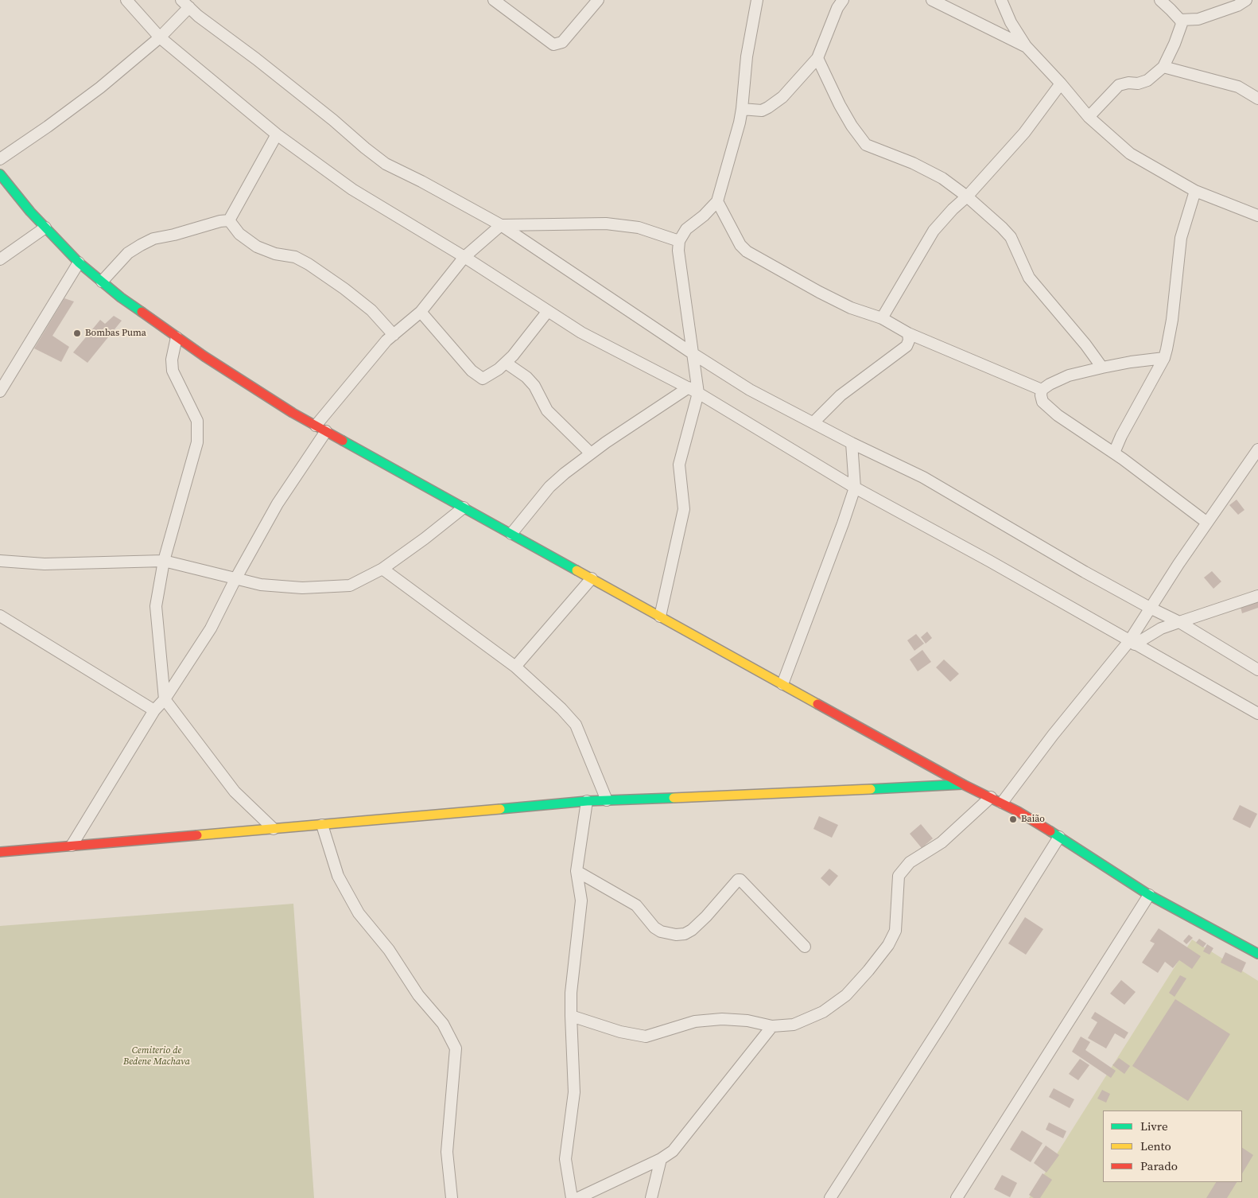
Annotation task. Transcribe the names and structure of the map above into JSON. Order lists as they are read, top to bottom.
{
  "parks": ["Cemiterio de Bedene Machava"],
  "places": ["Bombas Puma", "Baião"],
  "legend": ["Livre", "Lento", "Parado"]
}
